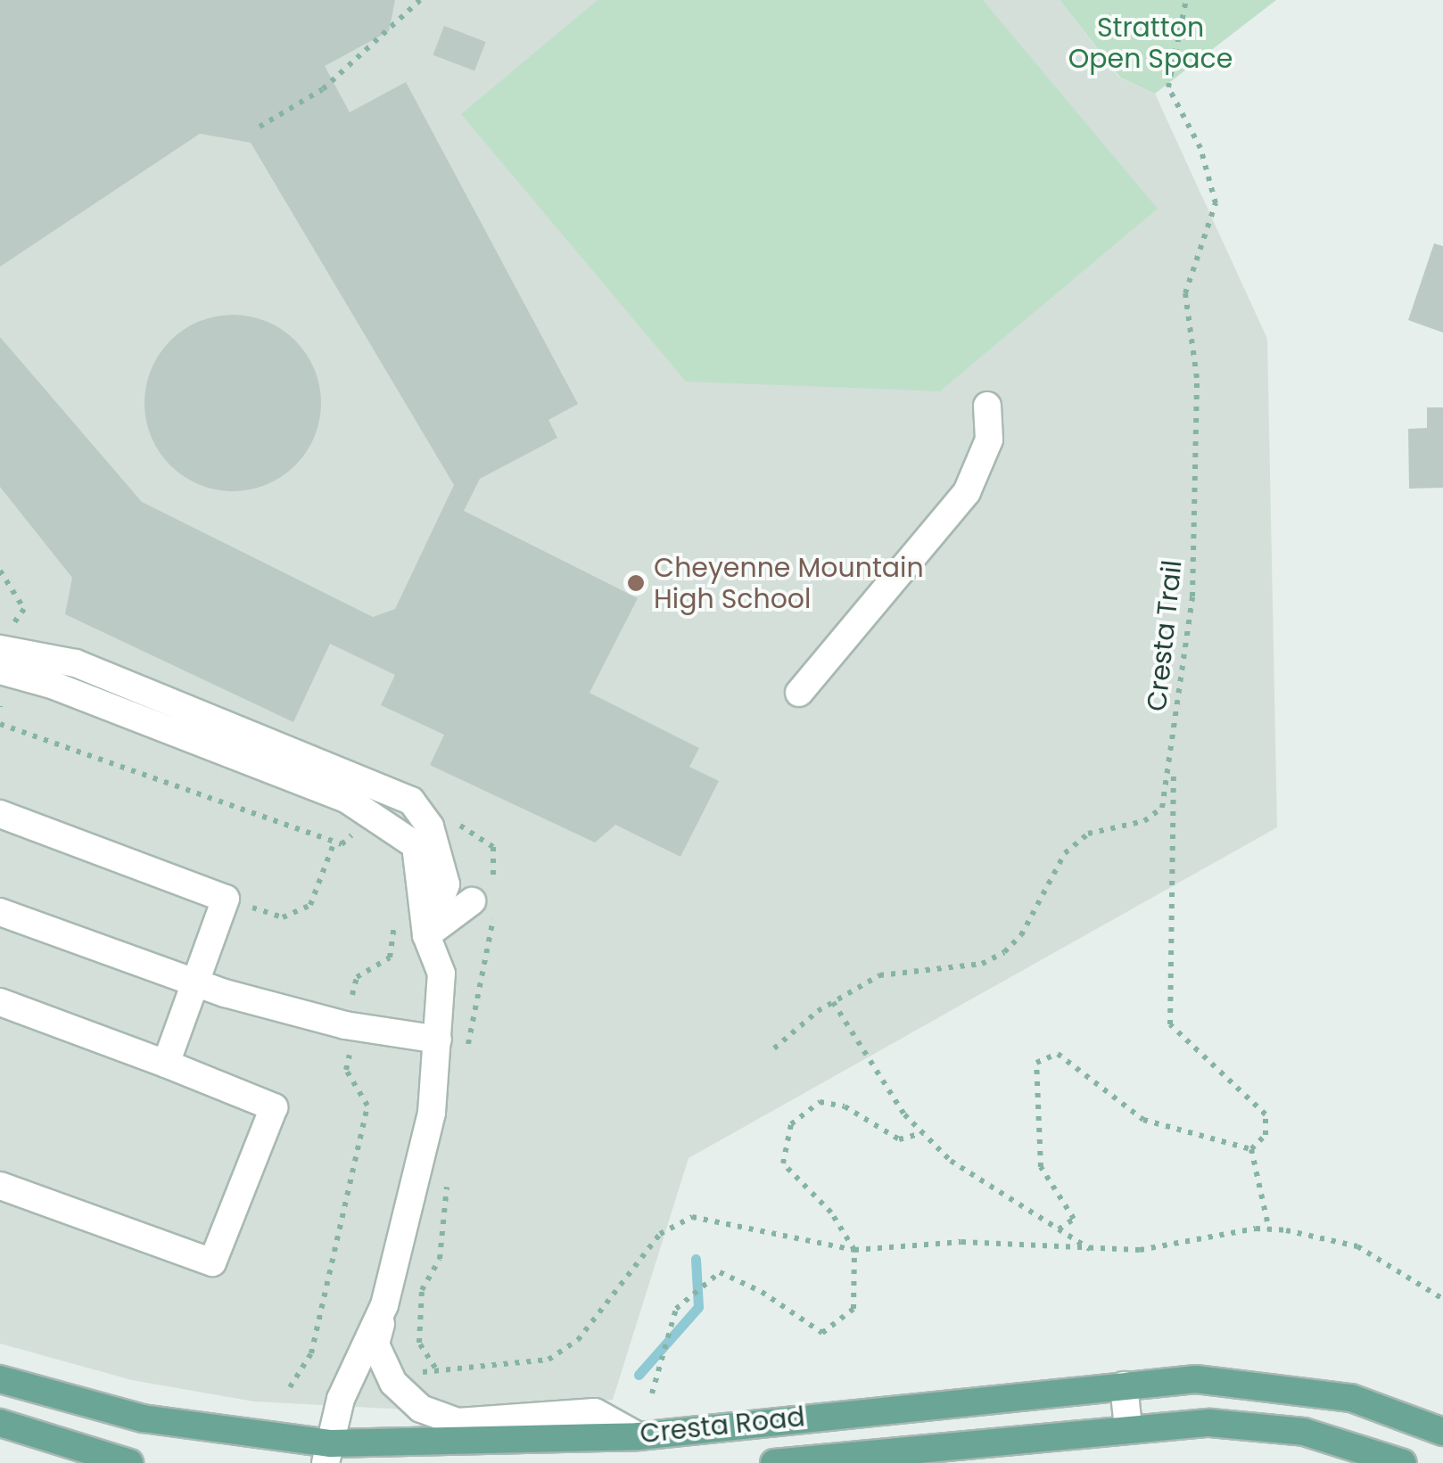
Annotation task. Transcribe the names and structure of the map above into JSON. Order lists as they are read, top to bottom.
{
  "streets": {
    "main road": ["Cresta Road"],
    "path": ["Cresta Trail"]
  },
  "parks": ["Stratton Open Space"],
  "places": ["Cheyenne Mountain High School"]
}
